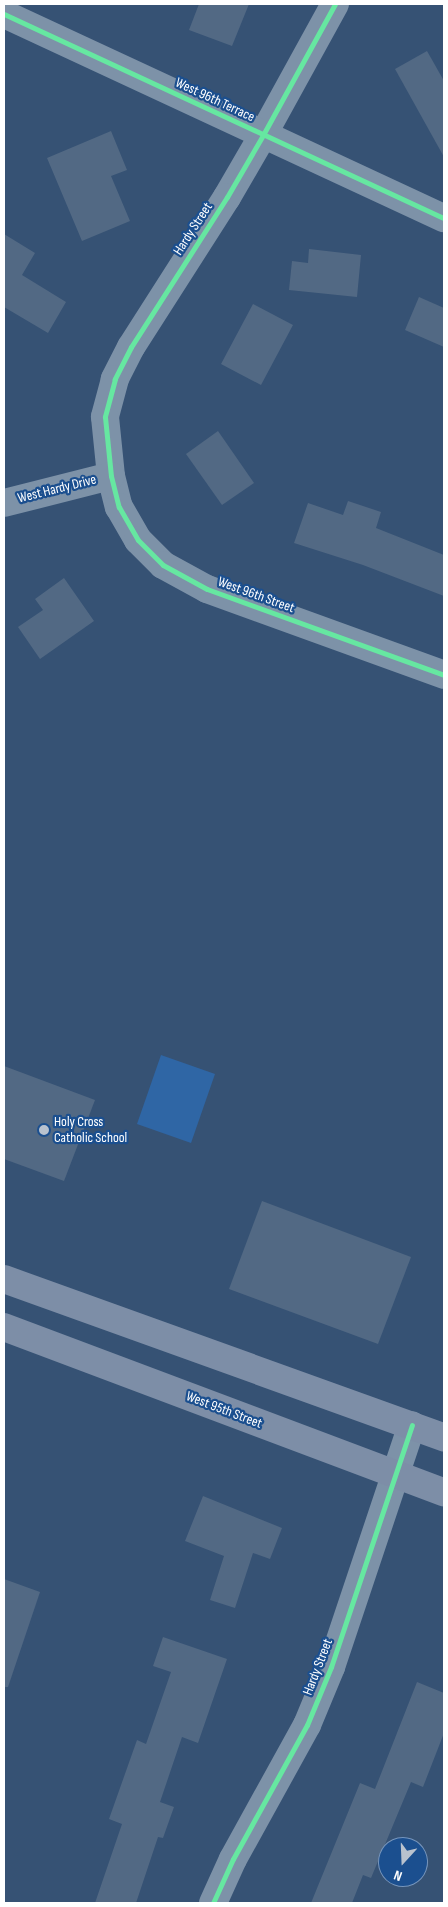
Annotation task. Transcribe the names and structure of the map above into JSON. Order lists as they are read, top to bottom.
{
  "streets": {
    "main road": ["West 95th Street"],
    "street": [
      "West 96th Terrace",
      "Hardy Street",
      "West Hardy Drive",
      "West 96th Street"
    ]
  },
  "crossings": [
    ["West 96th Terrace", "Hardy Street"],
    ["Hardy Street", "West Hardy Drive"],
    ["Hardy Street", "West 96th Street"],
    ["Hardy Street", "West 95th Street"],
    ["West Hardy Drive", "West 96th Street"]
  ],
  "places": ["Holy Cross Catholic School"],
  "north": "bottom"
}
